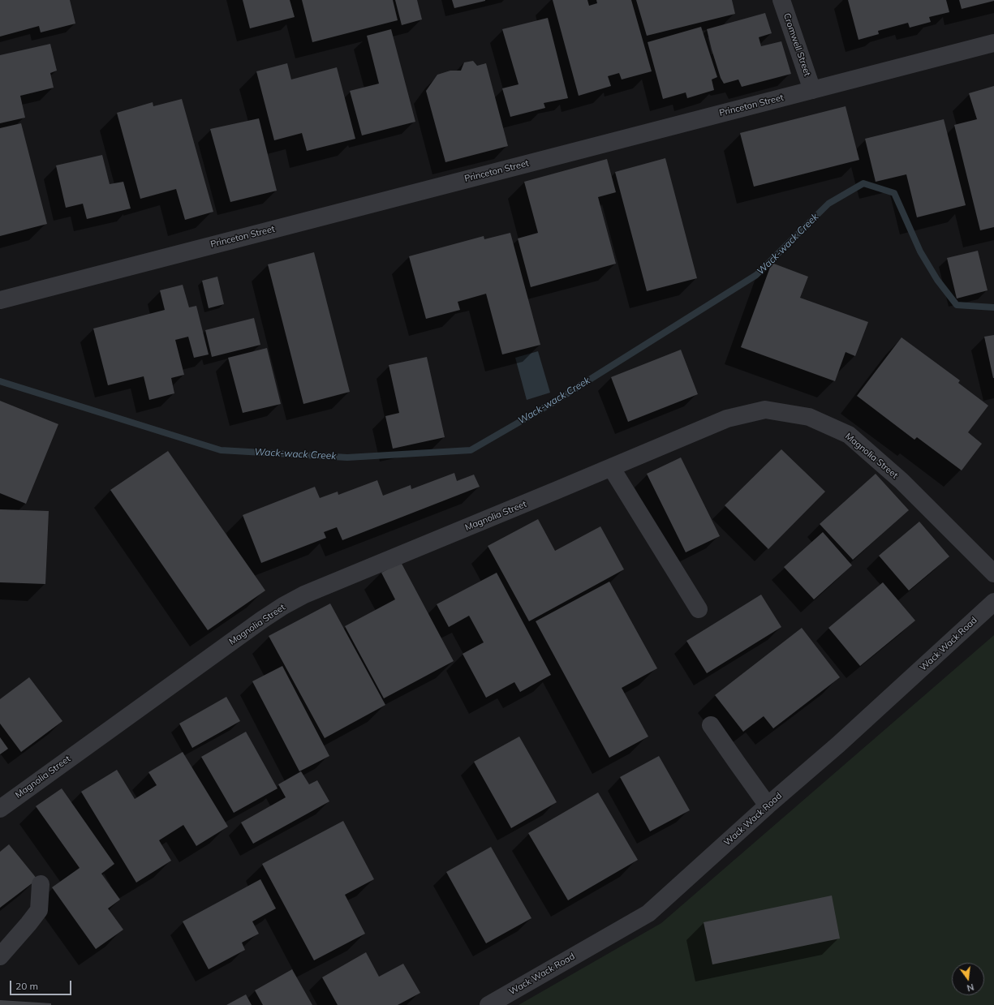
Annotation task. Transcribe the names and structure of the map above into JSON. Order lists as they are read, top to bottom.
{
  "streets": {
    "street": [
      "Cromwell Street",
      "Princeton Street",
      "Magnolia Street",
      "Wack Wack Road"
    ]
  },
  "crossings": [
    ["Cromwell Street", "Princeton Street"]
  ],
  "water": ["Wack-wack Creek"],
  "scale_bar": "20 m",
  "north": "bottom"
}
